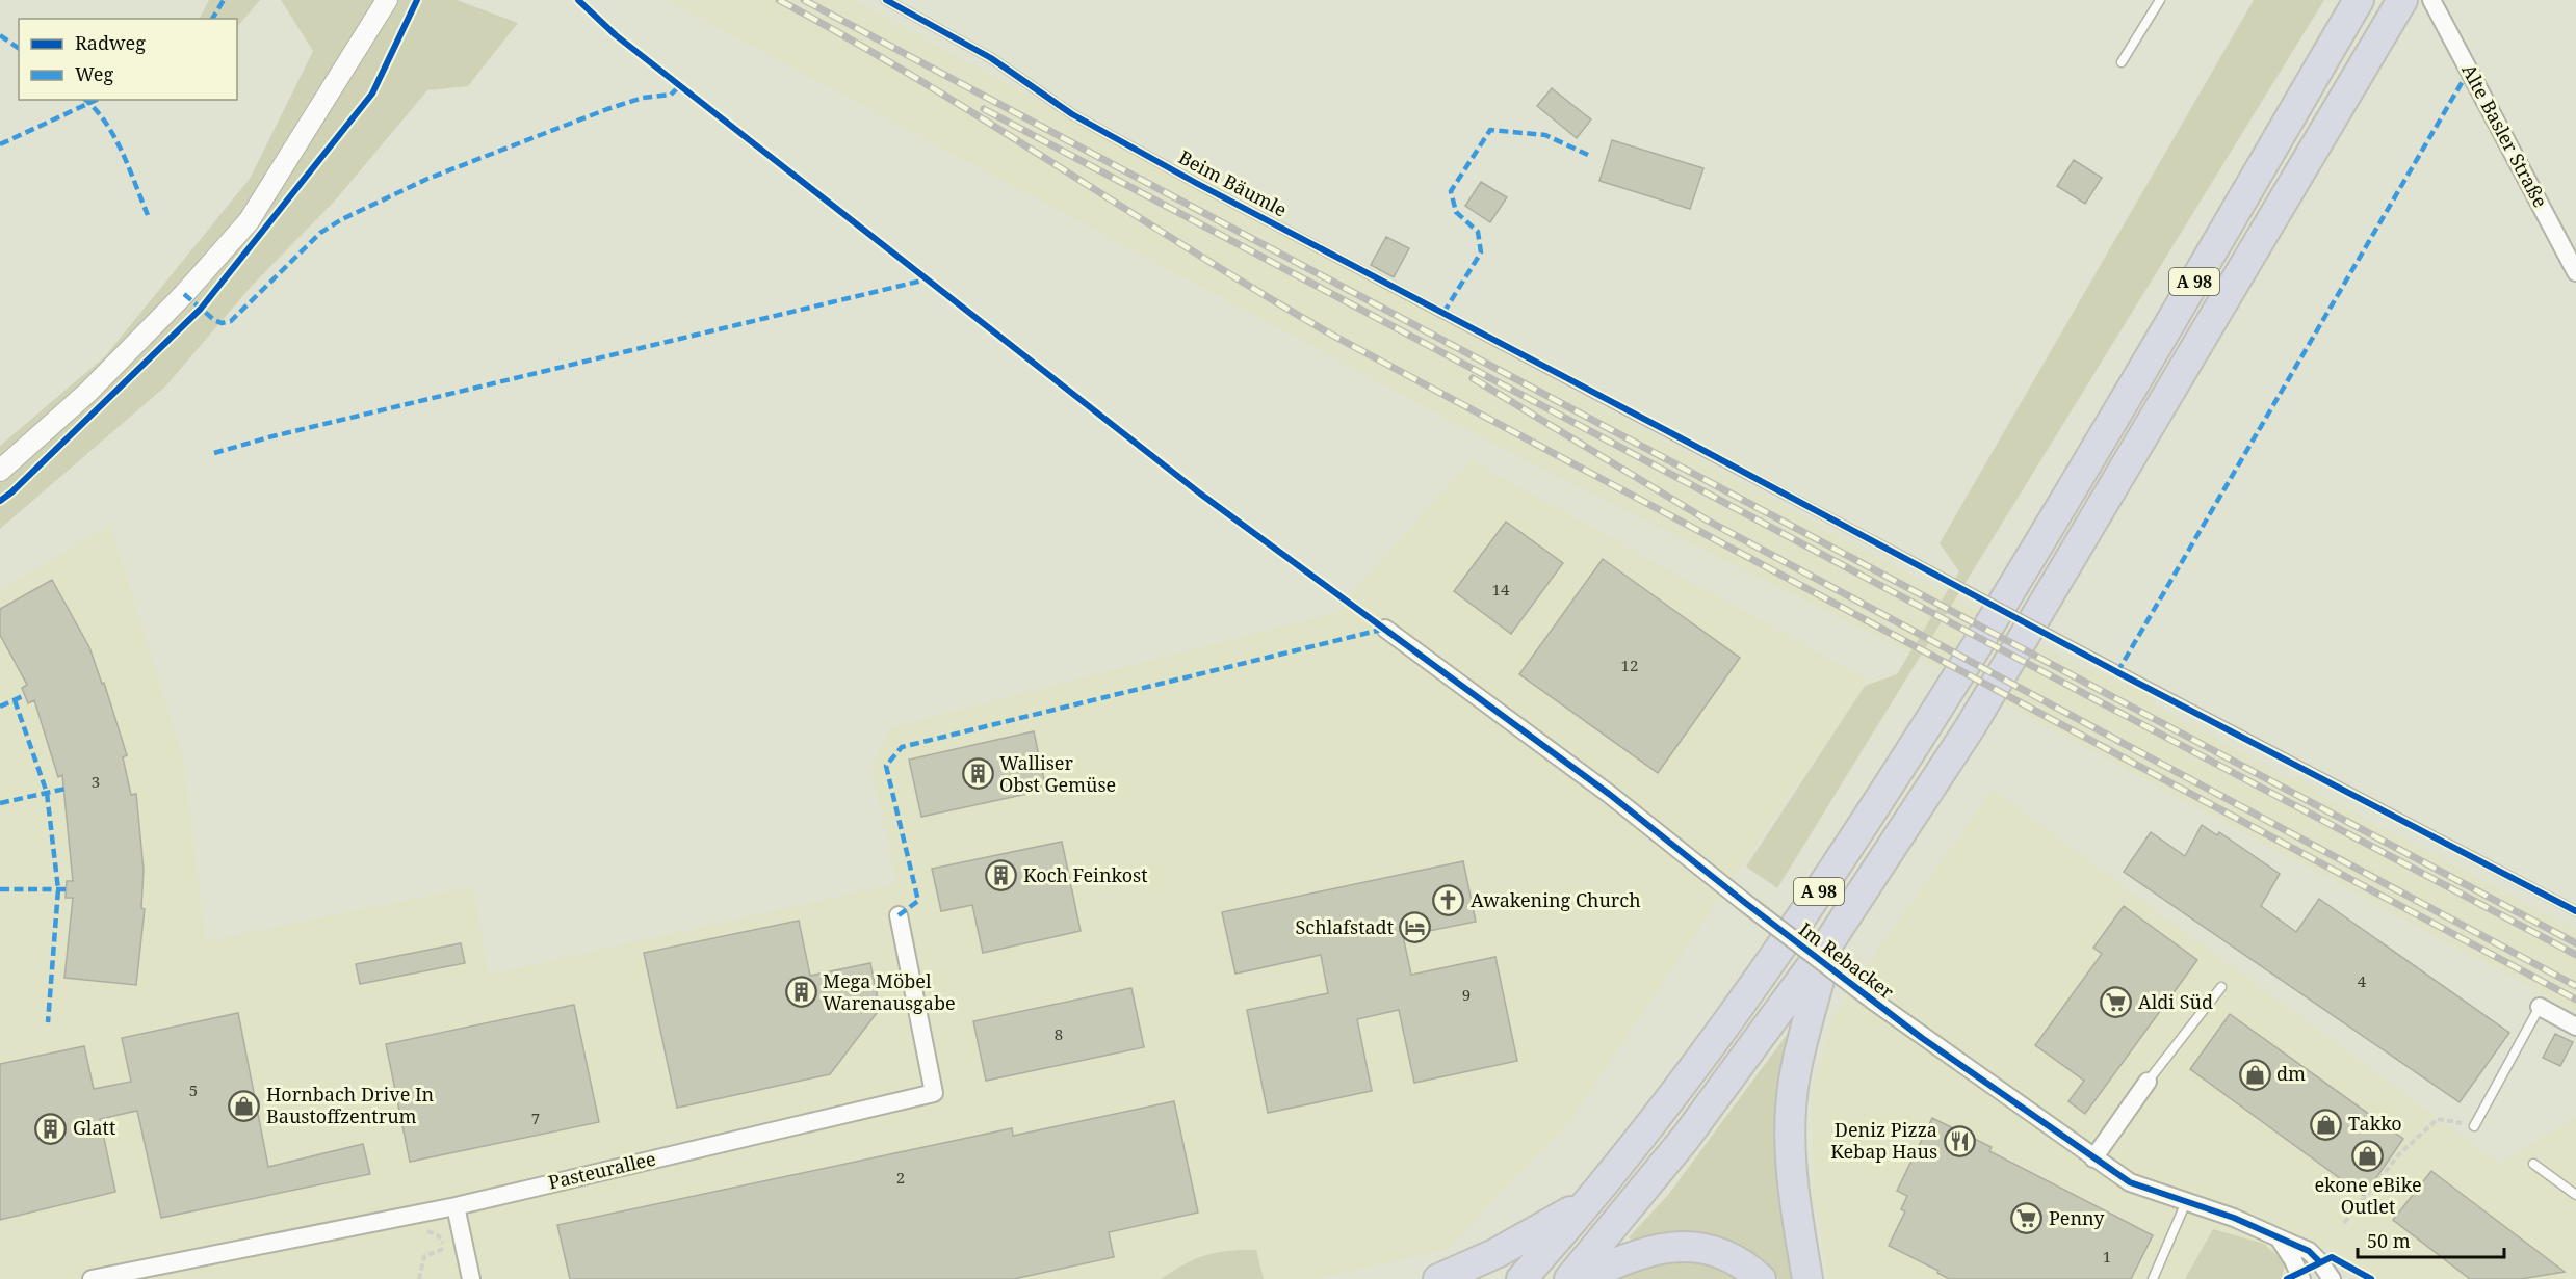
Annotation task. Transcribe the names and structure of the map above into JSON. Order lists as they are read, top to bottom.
{
  "streets": {
    "highway": ["A 98"],
    "street": ["Alte Basler Straße", "Im Rebacker", "Pasteurallee"],
    "lane": ["Beim Bäumle"]
  },
  "places": {
    "building": [
      "Walliser Obst Gemüse",
      "Koch Feinkost",
      "Mega Möbel Warenausgabe",
      "Glatt"
    ],
    "church": ["Awakening Church"],
    "hotel": ["Schlafstadt"],
    "supermarket": ["Aldi Süd", "Penny"],
    "shop": [
      "dm",
      "Hornbach Drive In Baustoffzentrum",
      "Takko",
      "ekone eBike Outlet"
    ],
    "restaurant": ["Deniz Pizza Kebap Haus"]
  },
  "house_numbers": [
    "14",
    "12",
    "3",
    "4",
    "9",
    "8",
    "5",
    "7",
    "2",
    "1"
  ],
  "legend": ["Radweg", "Weg"],
  "scale_bar": "50 m"
}
